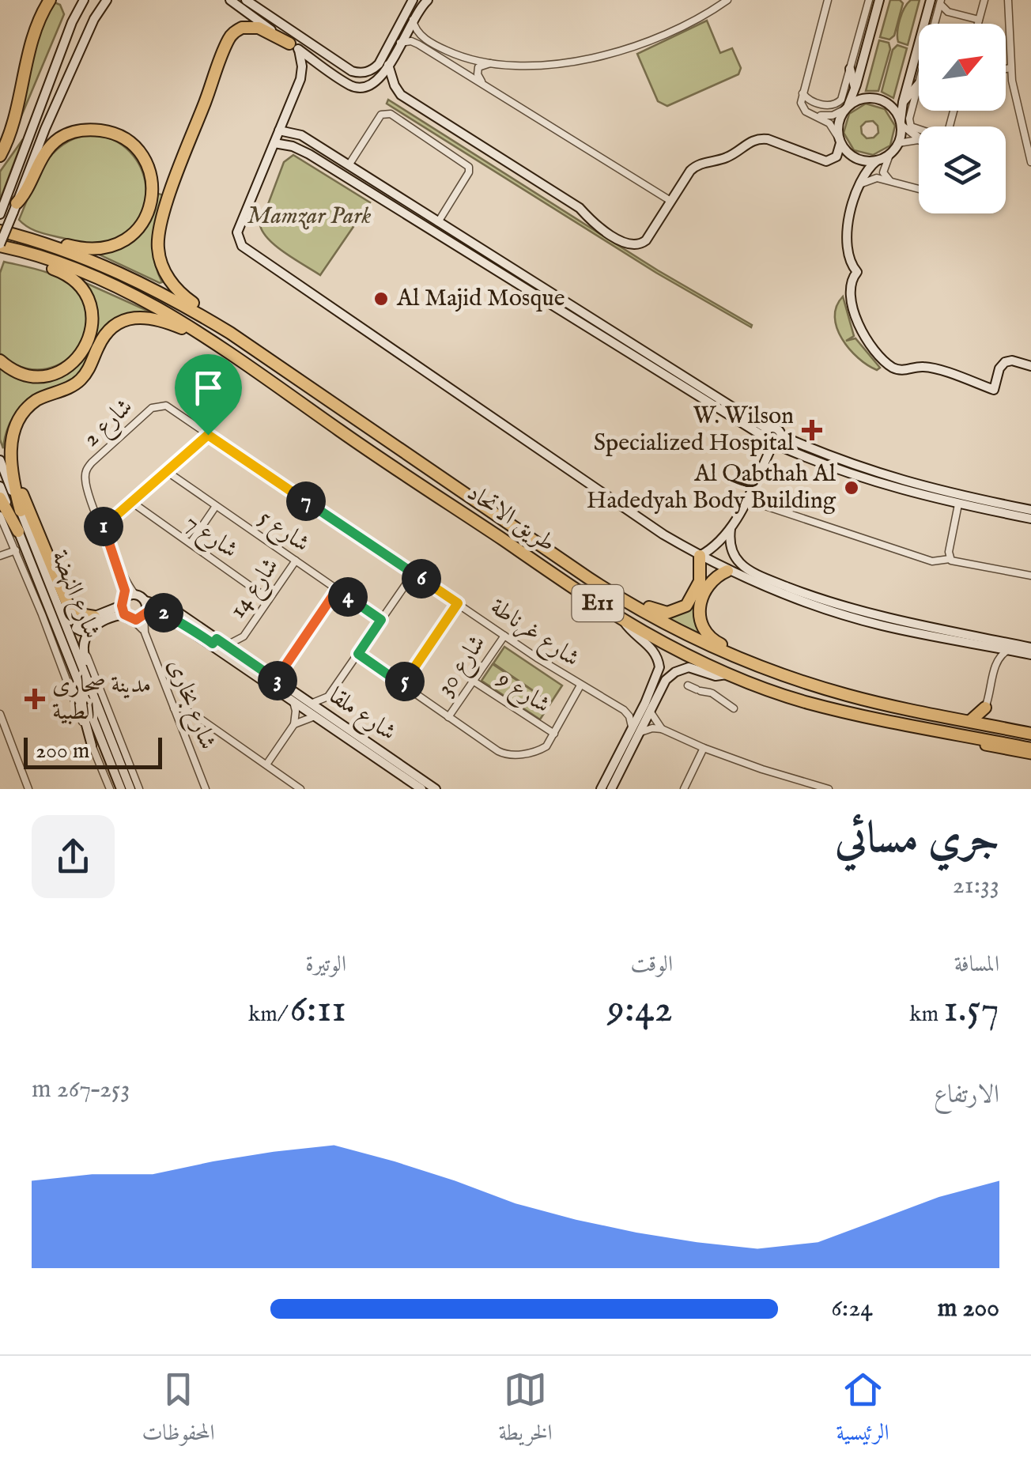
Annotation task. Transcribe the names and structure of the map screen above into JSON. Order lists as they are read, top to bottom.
{
  "streets": {
    "highway": ["طريق الاتحاد", "E11"],
    "street": [
      "شارع 2",
      "شارع 5",
      "شارع 7",
      "شارع 14",
      "شارع النهضة",
      "شارع غرناطة",
      "شارع 30",
      "شارع 9",
      "شارع بخارى",
      "شارع ملقا"
    ]
  },
  "crossings": [
    ["شارع 2", "شارع غرناطة"],
    ["شارع 2", "شارع ملقا"],
    ["شارع 5", "شارع 14"],
    ["شارع 7", "شارع 14"],
    ["شارع 14", "شارع ملقا"],
    ["شارع غرناطة", "شارع 30"],
    ["شارع 30", "شارع 9"],
    ["شارع بخارى", "شارع ملقا"]
  ],
  "parks": ["Mamzar Park"],
  "places": {
    "other": ["Al Majid Mosque", "Al Qabthah Al Hadedyah Body Building"],
    "health": ["W. Wilson Specialized Hospital", "مدينة صحارى الطبية"]
  },
  "scale_bar": "200 m",
  "north": "top right",
  "page": {
    "pins": [
      "7",
      "1",
      "6",
      "4",
      "2",
      "3",
      "5"
    ],
    "scale": "200 m",
    "heading": ["جري مسائي", "21:33"],
    "stats": [
      ["المسافة", "1.57 km"],
      ["الوقت", "9:42"],
      ["الوتيرة", "6:11 /km"]
    ],
    "chart": ["الارتفاع", "253–267 m"],
    "list": [
      {
        "name": "200 m",
        "note": "6:24"
      }
    ],
    "tabs": ["الرئيسية", "الخريطة", "المحفوظات"]
  }
}
